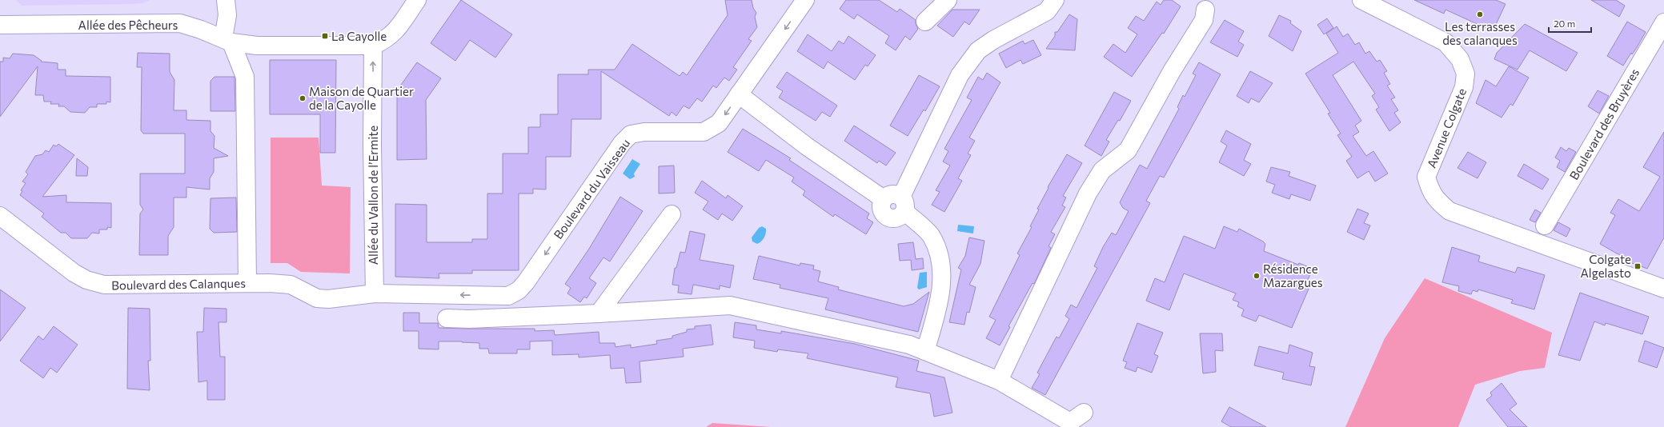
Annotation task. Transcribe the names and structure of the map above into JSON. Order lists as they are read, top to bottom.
{
  "streets": {
    "street": [
      "Allée des Pêcheurs",
      "Boulevard des Bruyères",
      "Avenue Colgate",
      "Boulevard du Vaisseau",
      "Allée du Vallon de l’Ermite",
      "Boulevard des Calanques"
    ]
  },
  "crossings": [
    ["Allée des Pêcheurs", "Allée du Vallon de l’Ermite"],
    ["Boulevard du Vaisseau", "Allée du Vallon de l’Ermite"],
    ["Boulevard du Vaisseau", "Boulevard des Calanques"],
    ["Allée du Vallon de l’Ermite", "Boulevard des Calanques"]
  ],
  "one_way": ["Boulevard du Vaisseau"],
  "places": {
    "other": ["Les terrasses des calanques", "Maison de Quartier de la Cayolle", "Résidence Mazargues"],
    "transit": ["La Cayolle", "Colgate Algelasto"]
  },
  "scale_bar": "20 m"
}
